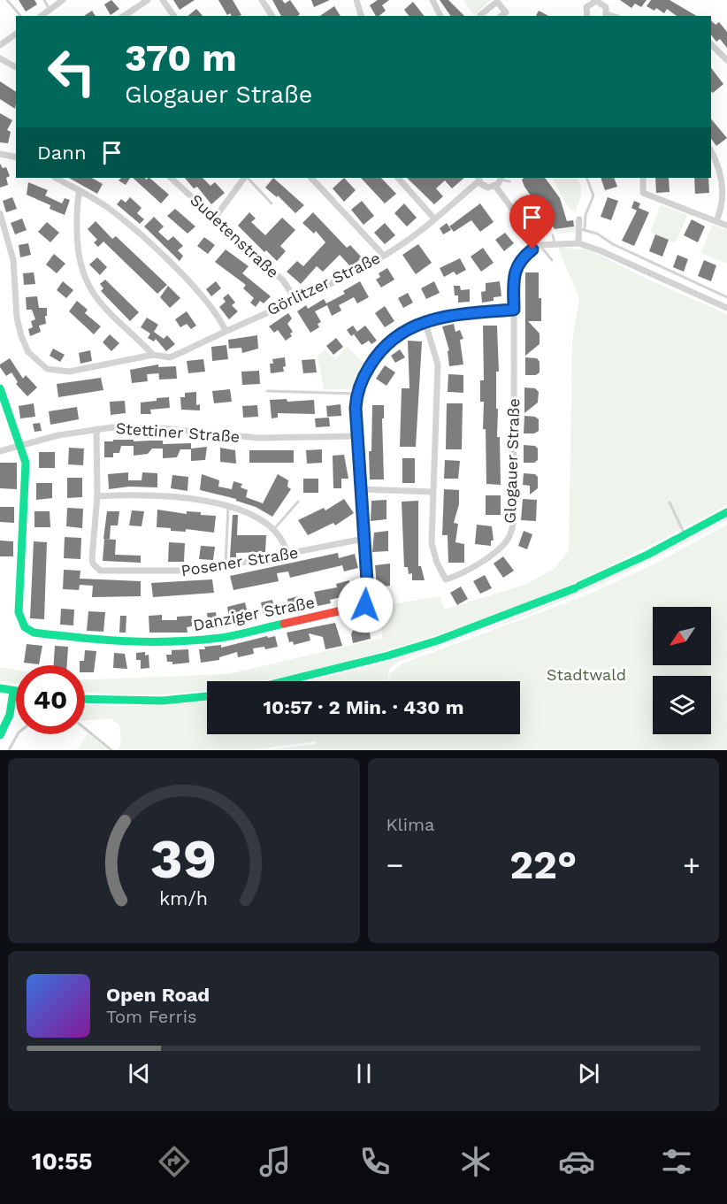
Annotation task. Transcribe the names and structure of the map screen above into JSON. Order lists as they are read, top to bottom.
{
  "streets": {
    "street": [
      "Sudetenstraße",
      "Görlitzer Straße",
      "Stettiner Straße",
      "Glogauer Straße",
      "Posener Straße",
      "Danziger Straße"
    ]
  },
  "crossings": [
    ["Sudetenstraße", "Görlitzer Straße"],
    ["Stettiner Straße", "Posener Straße"],
    ["Stettiner Straße", "Danziger Straße"],
    ["Glogauer Straße", "Danziger Straße"],
    ["Posener Straße", "Danziger Straße"]
  ],
  "parks": ["Stadtwald"],
  "north": "bottom left",
  "page": {
    "turn": ["370 m", "Glogauer Straße"],
    "then": "Dann",
    "limit": "40",
    "trip": "10:57 · 2 Min. · 430 m",
    "tile": "Klima",
    "heat": ["−", "22°", "+"],
    "song": ["Open Road", "Tom Ferris"],
    "tabs": "10:55",
    "gauge": ["39", "km/h"]
  }
}
